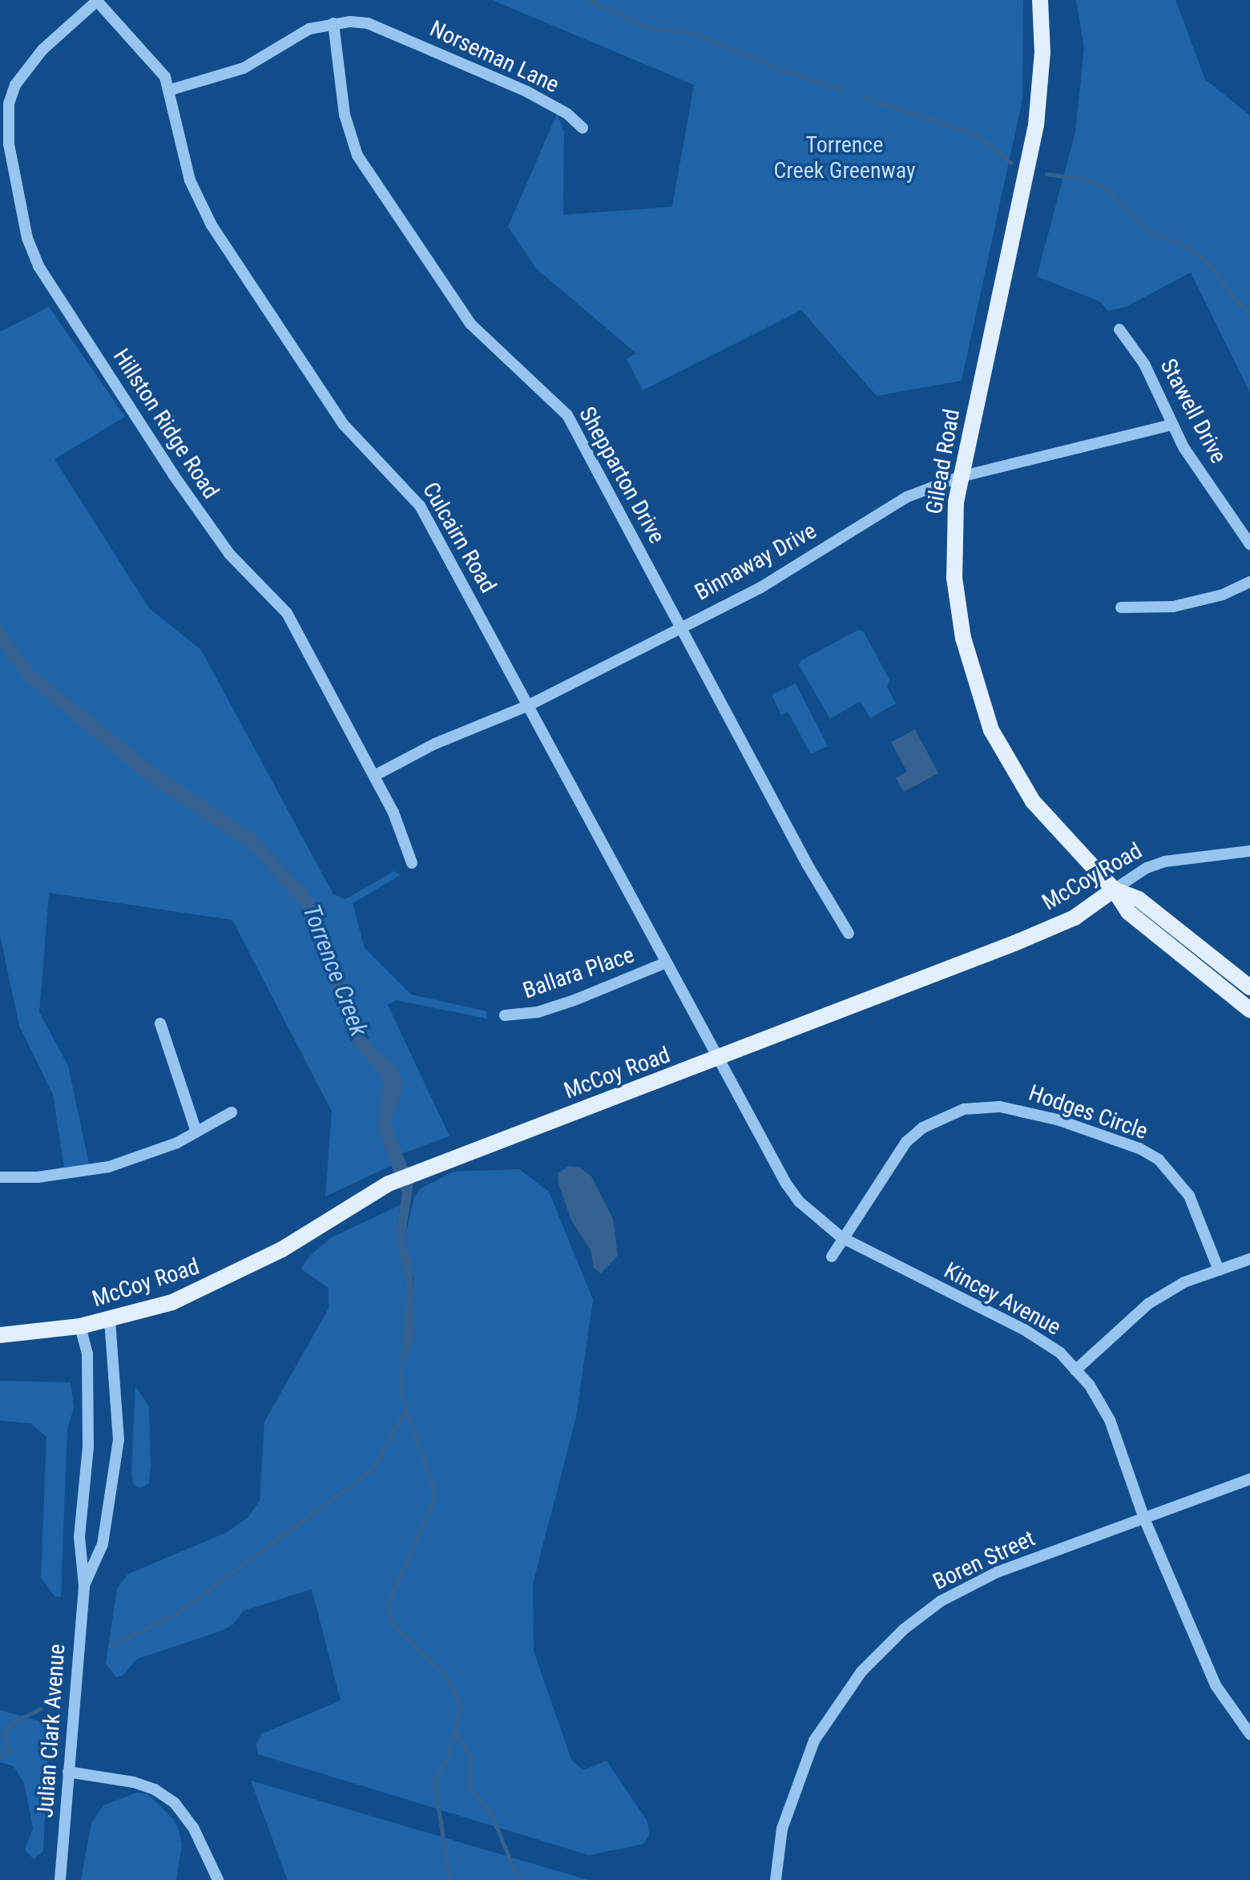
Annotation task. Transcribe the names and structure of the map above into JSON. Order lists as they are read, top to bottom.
{
  "streets": {
    "main road": ["Gilead Road", "McCoy Road"],
    "street": [
      "Norseman Lane",
      "Stawell Drive",
      "Hillston Ridge Road",
      "Shepparton Drive",
      "Culcairn Road",
      "Binnaway Drive",
      "Ballara Place",
      "Hodges Circle",
      "Kincey Avenue",
      "Boren Street",
      "Julian Clark Avenue"
    ]
  },
  "crossings": [
    ["Norseman Lane", "Shepparton Drive"],
    ["Norseman Lane", "Culcairn Road"],
    ["Stawell Drive", "Binnaway Drive"],
    ["Hillston Ridge Road", "Culcairn Road"],
    ["Hillston Ridge Road", "Binnaway Drive"],
    ["Gilead Road", "Binnaway Drive"],
    ["Gilead Road", "McCoy Road"],
    ["Shepparton Drive", "Binnaway Drive"],
    ["Culcairn Road", "Binnaway Drive"],
    ["Culcairn Road", "McCoy Road"],
    ["Culcairn Road", "Ballara Place"],
    ["Culcairn Road", "Kincey Avenue"],
    ["McCoy Road", "Kincey Avenue"],
    ["McCoy Road", "Julian Clark Avenue"],
    ["Hodges Circle", "Kincey Avenue"],
    ["Kincey Avenue", "Boren Street"]
  ],
  "water": ["Torrence Creek"],
  "parks": ["Torrence Creek Greenway"]
}
